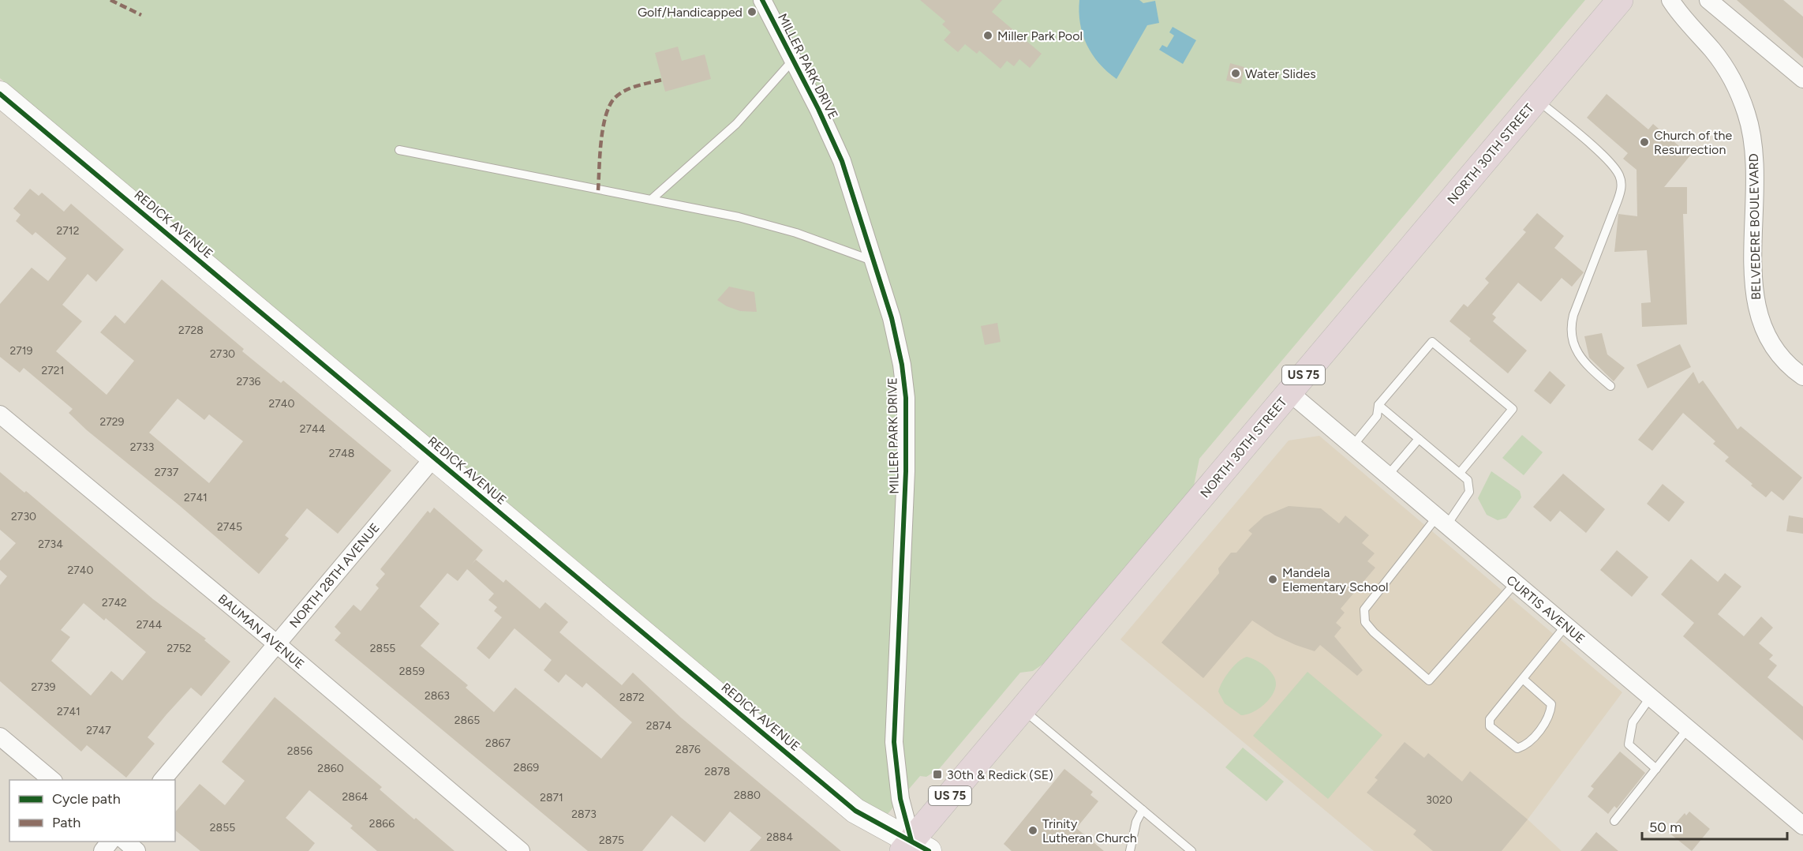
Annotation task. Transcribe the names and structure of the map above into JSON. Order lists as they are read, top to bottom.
{
  "streets": {
    "highway": ["NORTH 30TH STREET", "US 75"],
    "street": [
      "MILLER PARK DRIVE",
      "REDICK AVENUE",
      "BELVEDERE BOULEVARD",
      "NORTH 28TH AVENUE",
      "CURTIS AVENUE",
      "BAUMAN AVENUE"
    ]
  },
  "crossings": [
    ["MILLER PARK DRIVE", "NORTH 30TH STREET"],
    ["MILLER PARK DRIVE", "REDICK AVENUE"],
    ["NORTH 30TH STREET", "REDICK AVENUE"],
    ["NORTH 30TH STREET", "CURTIS AVENUE"],
    ["REDICK AVENUE", "NORTH 28TH AVENUE"],
    ["NORTH 28TH AVENUE", "BAUMAN AVENUE"]
  ],
  "places": {
    "other": [
      "Golf/Handicapped",
      "Miller Park Pool",
      "Water Slides",
      "Church of the Resurrection",
      "Mandela Elementary School",
      "Trinity Lutheran Church"
    ],
    "transit": ["30th & Redick (SE)"]
  },
  "house_numbers": [
    "2712",
    "2728",
    "2719",
    "2730",
    "2721",
    "2736",
    "2740",
    "2729",
    "2744",
    "2733",
    "2748",
    "2737",
    "2741",
    "2730",
    "2745",
    "2734",
    "2740",
    "2742",
    "2744",
    "2752",
    "2855",
    "2859",
    "2739",
    "2863",
    "2872",
    "2741",
    "2865",
    "2874",
    "2747",
    "2867",
    "2876",
    "2856",
    "2869",
    "2860",
    "2878",
    "2880",
    "2864",
    "2871",
    "3020",
    "2873",
    "2866",
    "2855",
    "2884",
    "2875"
  ],
  "legend": ["Cycle path", "Path"],
  "scale_bar": "50 m"
}
